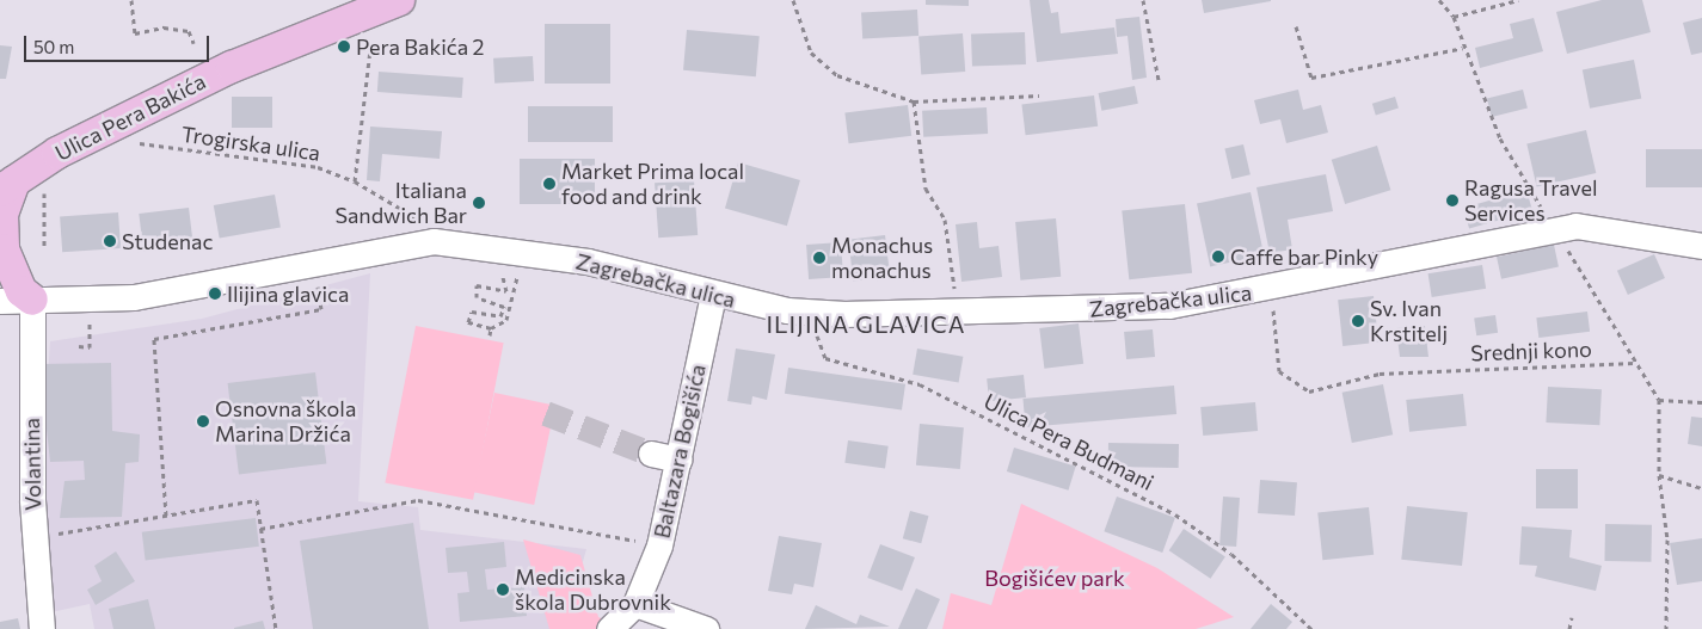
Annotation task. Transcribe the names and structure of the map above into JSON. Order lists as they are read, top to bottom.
{
  "streets": {
    "main road": ["Ulica Pera Bakića"],
    "street": ["Zagrebačka ulica", "Baltazara Bogišića", "Volantina"],
    "path": ["Trogirska ulica", "Srednji kono", "Ulica Pera Budmani"]
  },
  "crossings": [
    ["Zagrebačka ulica", "Srednji kono"],
    ["Zagrebačka ulica", "Ulica Pera Budmani"],
    ["Zagrebačka ulica", "Baltazara Bogišića"],
    ["Zagrebačka ulica", "Volantina"]
  ],
  "districts": ["ILIJINA GLAVICA"],
  "parks": ["Bogišićev park"],
  "places": [
    "Pera Bakića 2",
    "Market Prima local food and drink",
    "Ragusa Travel Services",
    "Italiana Sandwich Bar",
    "Studenac",
    "Caffe bar Pinky",
    "Monachus monachus",
    "Ilijina glavica",
    "Sv. Ivan Krstitelj",
    "Osnovna škola Marina Držića",
    "Medicinska škola Dubrovnik"
  ],
  "scale_bar": "50 m"
}
